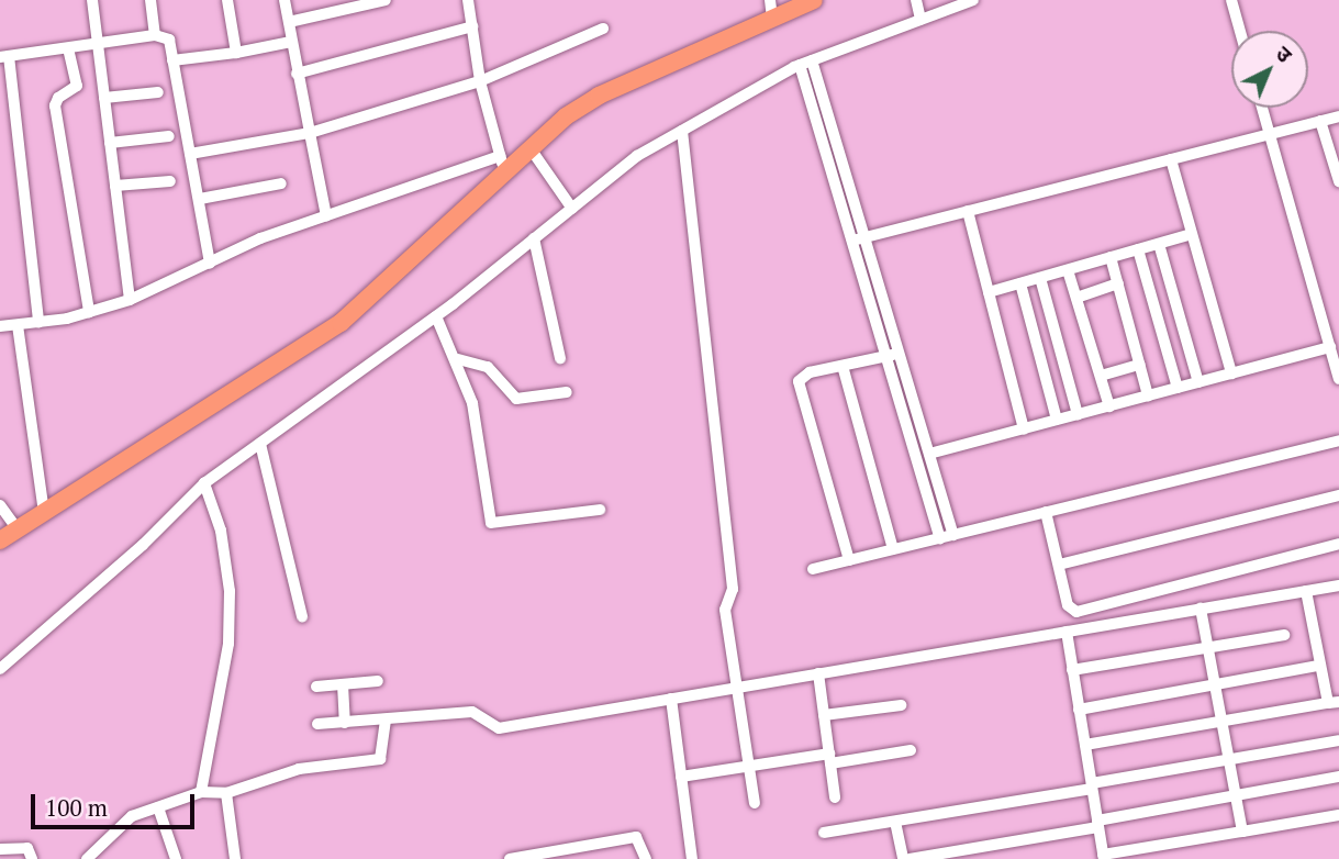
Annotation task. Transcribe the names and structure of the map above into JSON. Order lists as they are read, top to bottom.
{
  "scale_bar": "100 m",
  "north": "top right"
}
